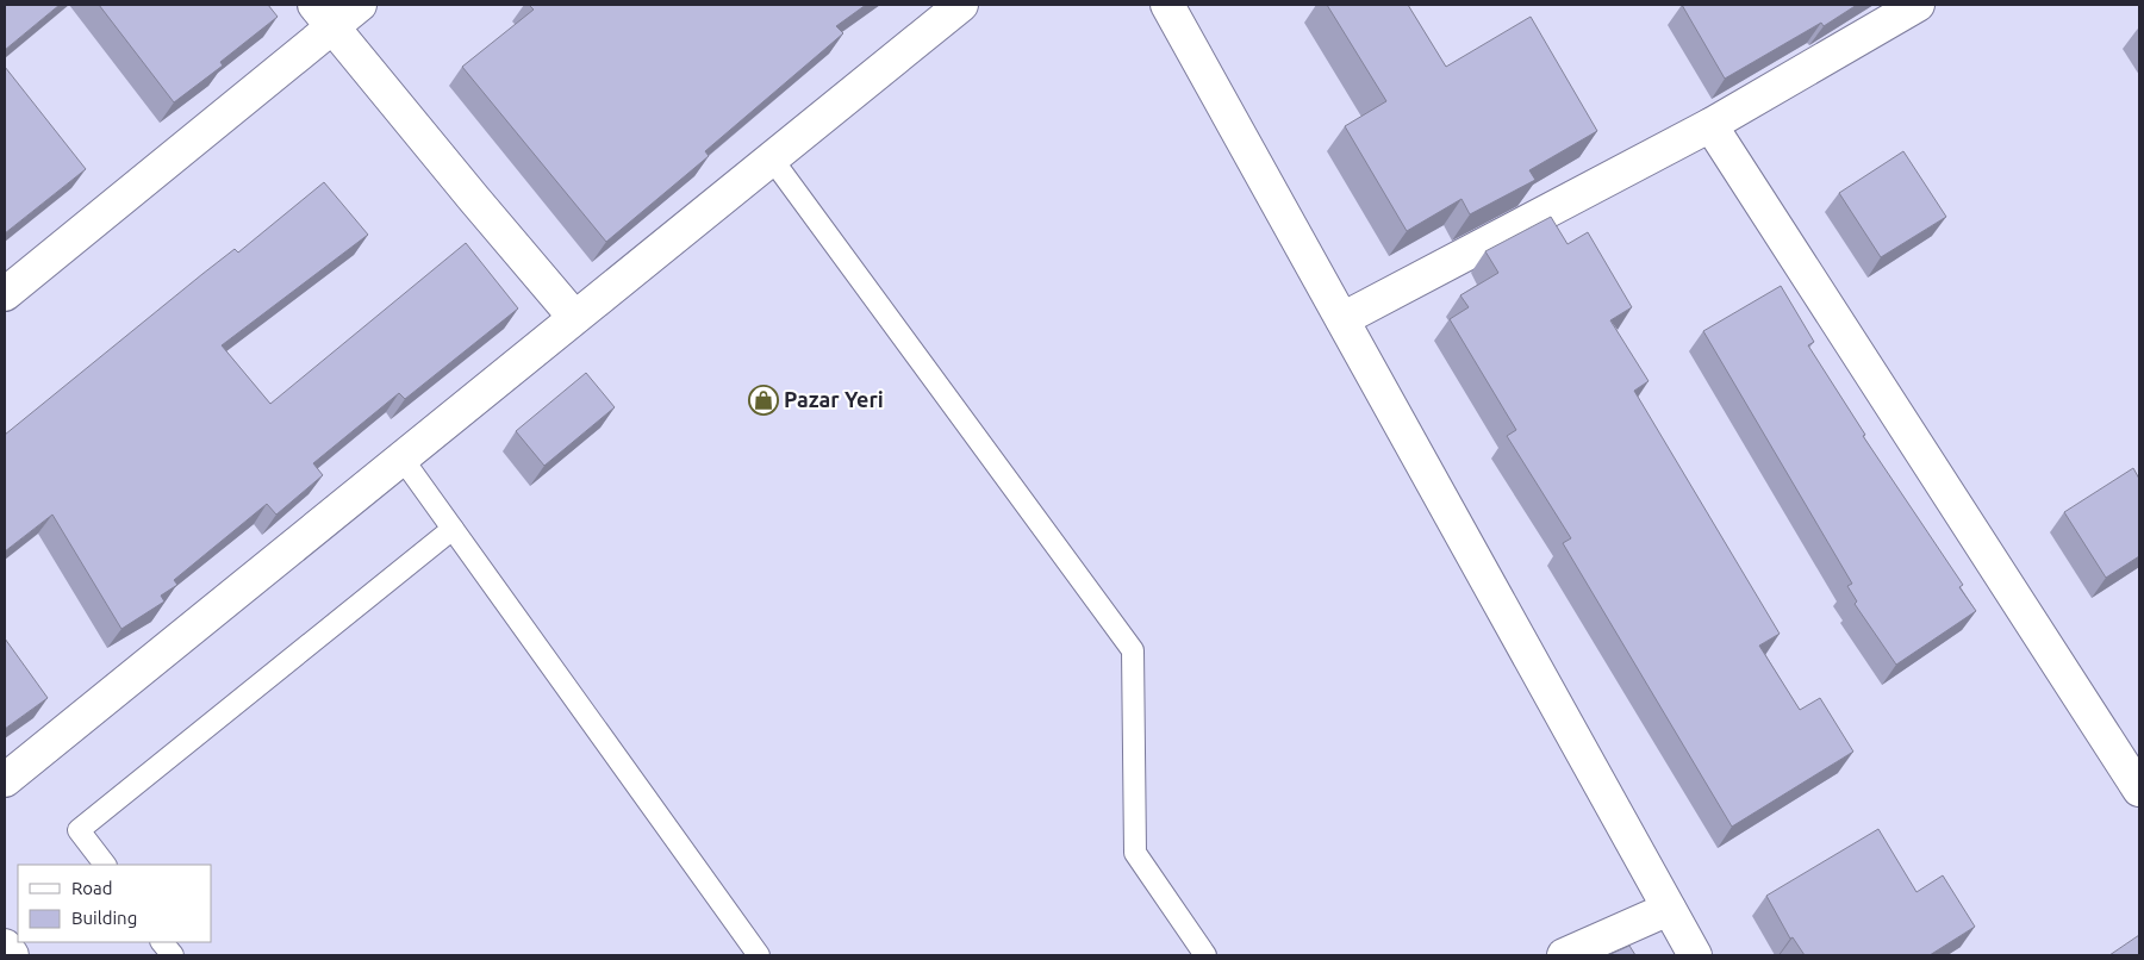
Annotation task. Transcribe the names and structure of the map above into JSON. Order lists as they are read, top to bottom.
{
  "places": {
    "shop": ["Pazar Yeri"]
  },
  "legend": ["Road", "Building"]
}
